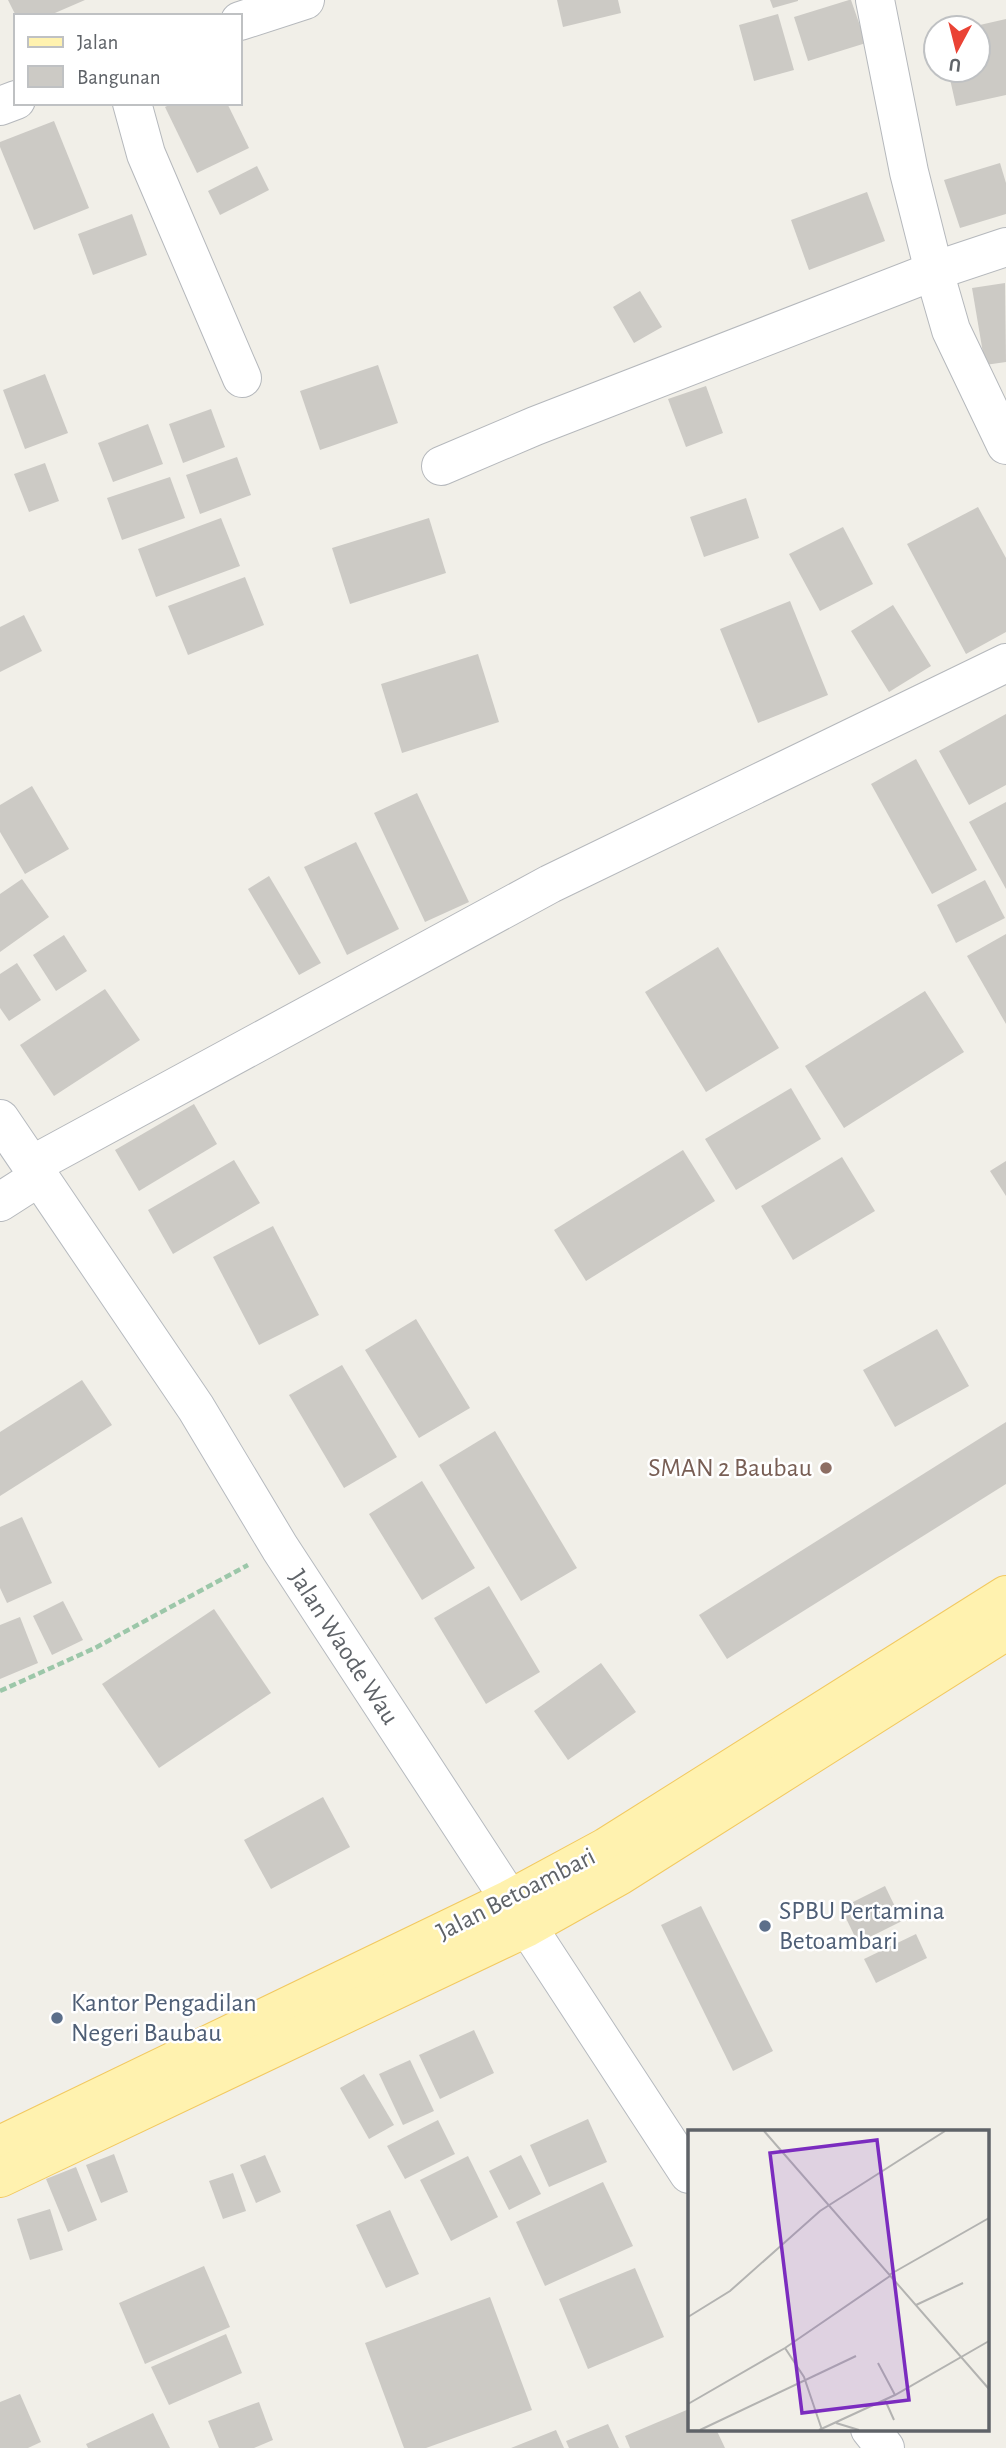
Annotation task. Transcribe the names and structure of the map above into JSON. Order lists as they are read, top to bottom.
{
  "streets": {
    "main road": ["Jalan Betoambari"],
    "street": ["Jalan Waode Wau"]
  },
  "crossings": [
    ["Jalan Waode Wau", "Jalan Betoambari"]
  ],
  "places": ["SMAN 2 Baubau", "SPBU Pertamina Betoambari", "Kantor Pengadilan Negeri Baubau"],
  "legend": ["Jalan", "Bangunan"],
  "north": "bottom"
}
